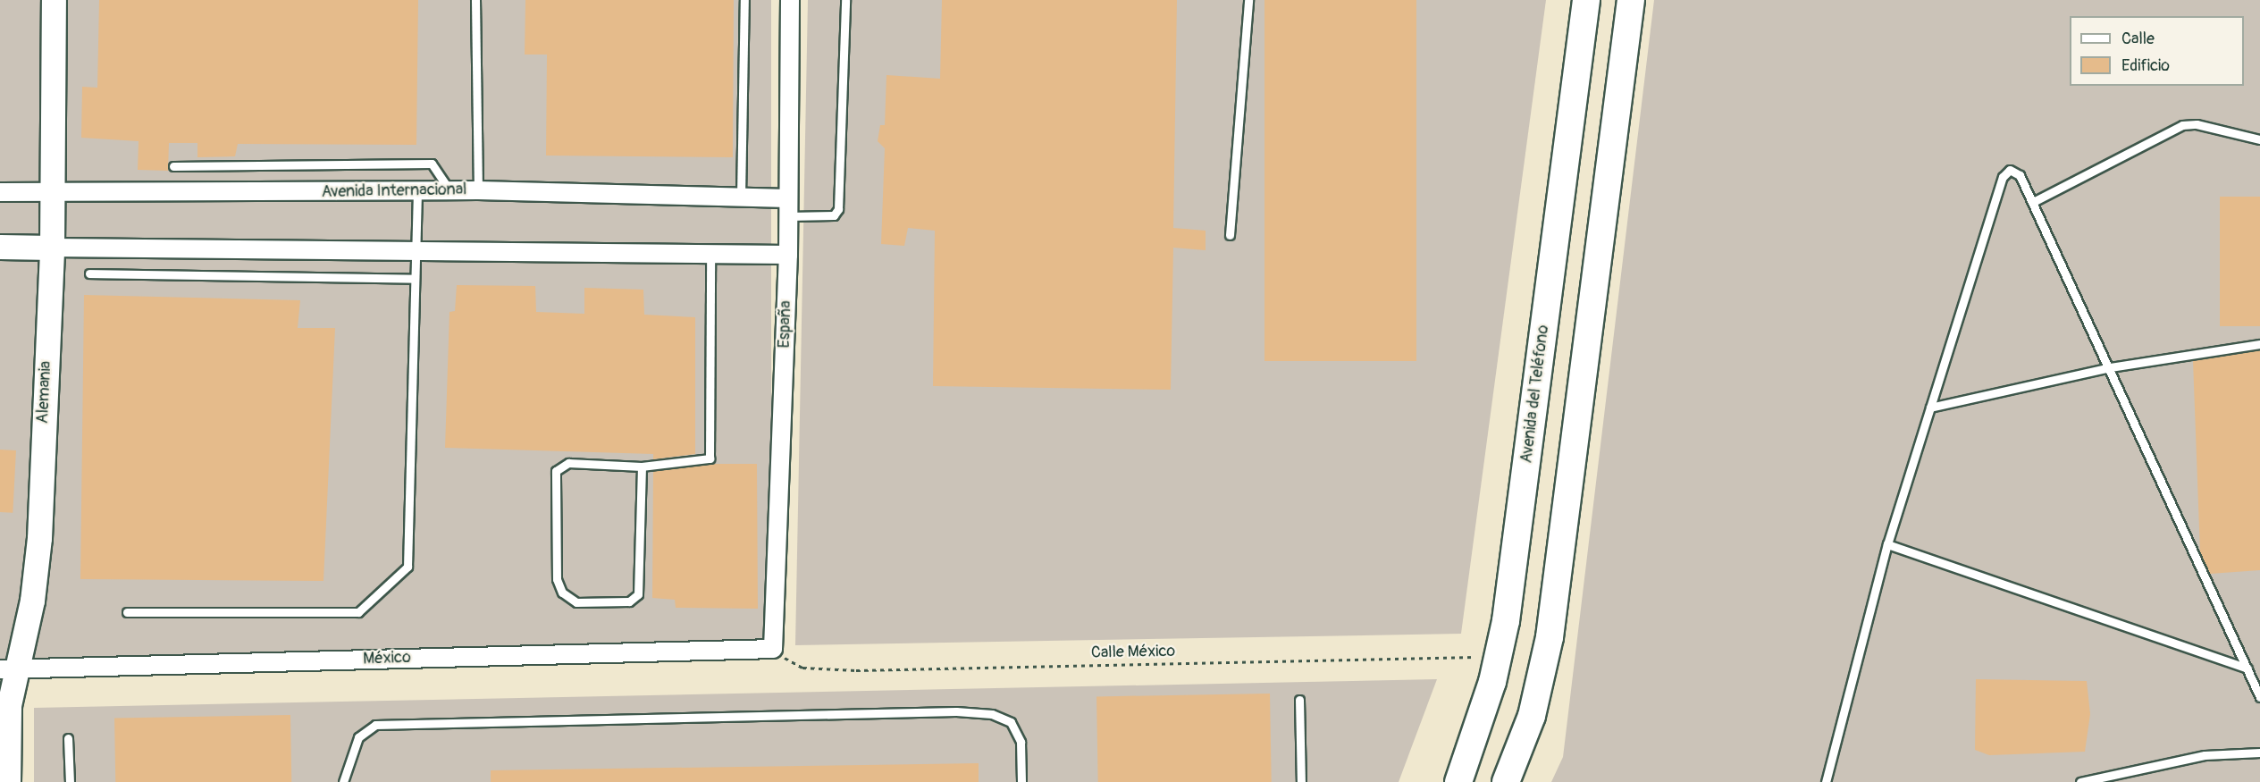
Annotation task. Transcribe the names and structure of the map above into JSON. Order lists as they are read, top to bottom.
{
  "streets": {
    "main road": ["Alemania", "Avenida del Teléfono"],
    "street": ["Avenida Internacional", "España", "México"],
    "path": ["Calle México"]
  },
  "crossings": [
    ["Avenida Internacional", "España"],
    ["Avenida Internacional", "Alemania"],
    ["España", "Calle México"],
    ["España", "México"],
    ["Alemania", "México"],
    ["Avenida del Teléfono", "Calle México"],
    ["Calle México", "México"]
  ],
  "legend": ["Calle", "Edificio"]
}
